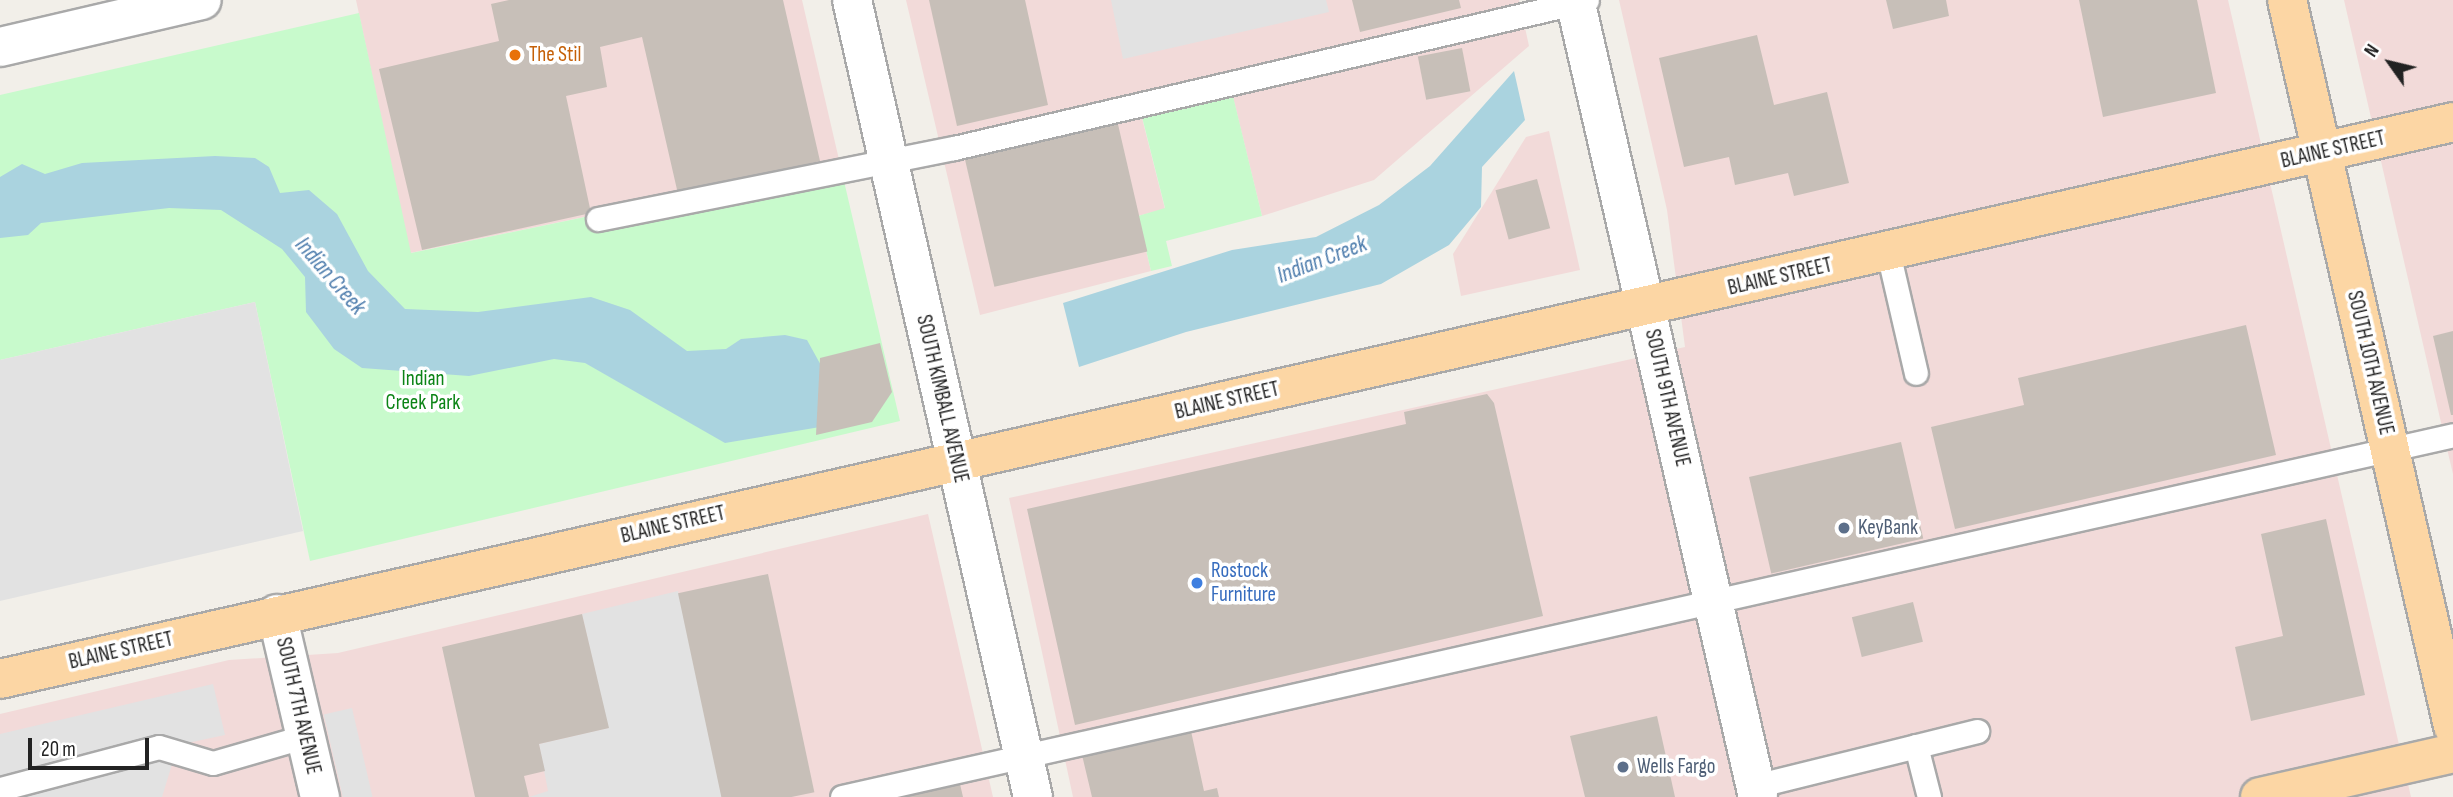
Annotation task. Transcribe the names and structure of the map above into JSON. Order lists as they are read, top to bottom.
{
  "streets": {
    "main road": ["BLAINE STREET", "SOUTH 10TH AVENUE"],
    "street": ["SOUTH 9TH AVENUE", "SOUTH KIMBALL AVENUE", "SOUTH 7TH AVENUE"]
  },
  "crossings": [
    ["BLAINE STREET", "SOUTH 10TH AVENUE"],
    ["BLAINE STREET", "SOUTH 9TH AVENUE"],
    ["BLAINE STREET", "SOUTH KIMBALL AVENUE"],
    ["BLAINE STREET", "SOUTH 7TH AVENUE"]
  ],
  "water": ["Indian Creek"],
  "parks": ["Indian Creek Park"],
  "places": [
    "The Stil",
    "KeyBank",
    "Rostock Furniture",
    "Wells Fargo"
  ],
  "scale_bar": "20 m",
  "north": "top left"
}
